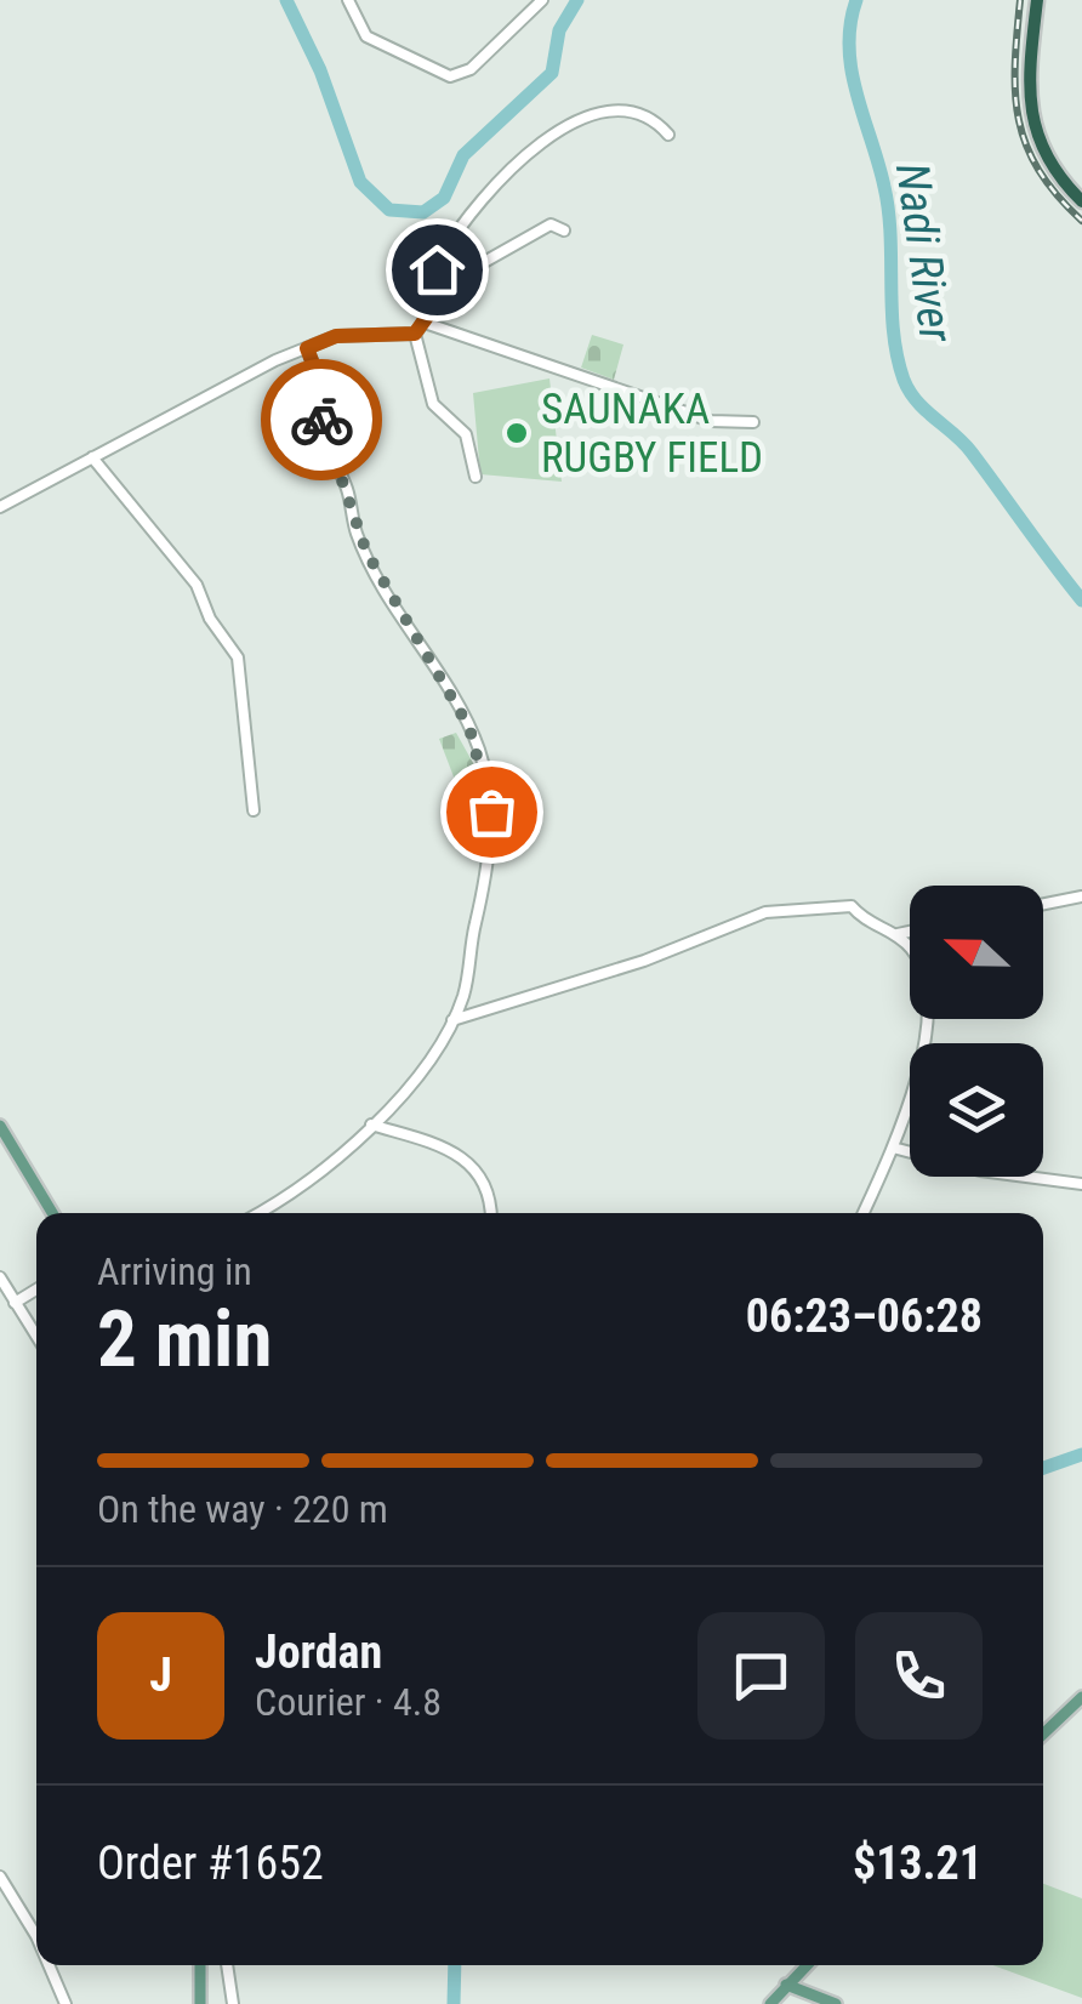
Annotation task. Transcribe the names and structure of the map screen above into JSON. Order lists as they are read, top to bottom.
{
  "water": ["Nadi River"],
  "places": ["SAUNAKA RUGBY FIELD"],
  "north": "left",
  "page": {
    "heading": ["2 min", "Arriving in", "06:23–06:28"],
    "panel": [
      "Jordan",
      "Courier · 4.8",
      "Order #1652",
      "$13.21"
    ],
    "bar": "On the way · 220 m",
    "round": "J"
  }
}
